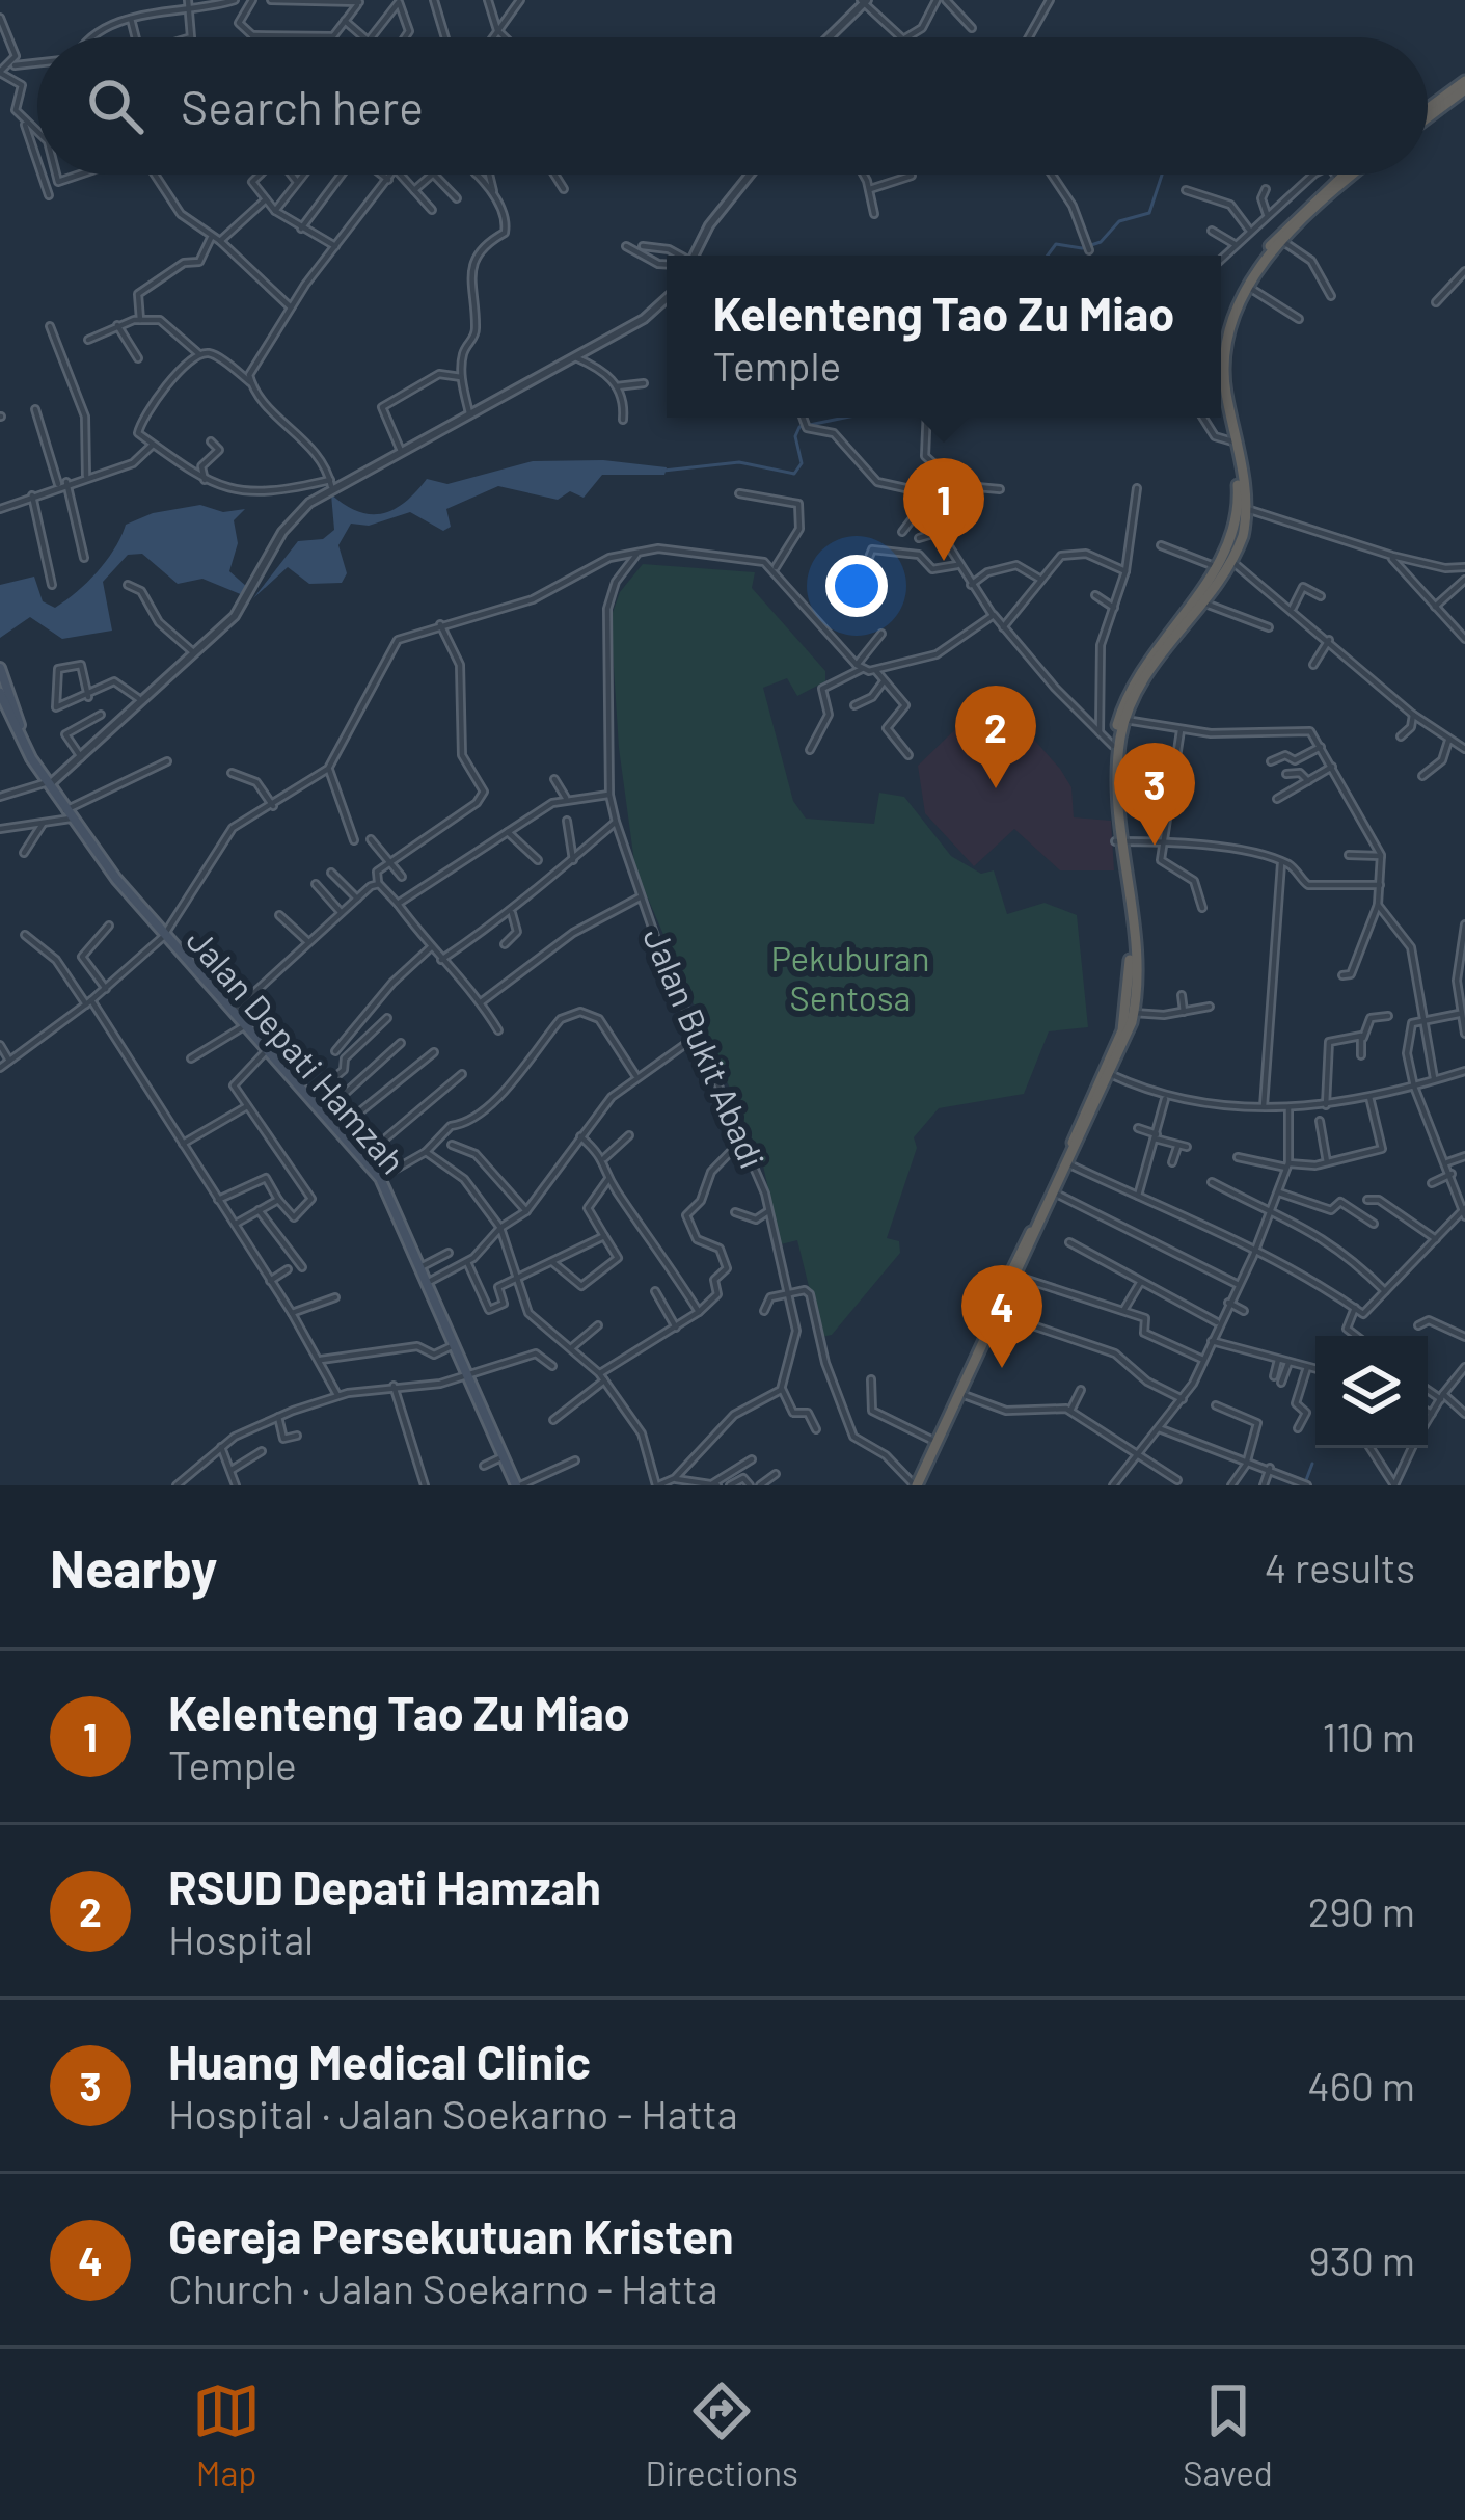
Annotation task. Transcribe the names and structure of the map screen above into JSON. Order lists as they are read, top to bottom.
{
  "streets": {
    "main road": ["Jalan Depati Hamzah"],
    "street": ["Jalan Bukit Abadi"]
  },
  "parks": ["Pekuburan Sentosa"],
  "page": {
    "search": "Search here",
    "popup": ["Kelenteng Tao Zu Miao", "Temple"],
    "pins": [
      "1",
      "2",
      "3",
      "4"
    ],
    "heading": ["Nearby", "4 results"],
    "list": [
      {
        "mark": "1",
        "name": "Kelenteng Tao Zu Miao",
        "note": "Temple",
        "value": "110 m"
      },
      {
        "mark": "2",
        "name": "RSUD Depati Hamzah",
        "note": "Hospital",
        "value": "290 m"
      },
      {
        "mark": "3",
        "name": "Huang Medical Clinic",
        "note": "Hospital · Jalan Soekarno - Hatta",
        "value": "460 m"
      },
      {
        "mark": "4",
        "name": "Gereja Persekutuan Kristen",
        "note": "Church · Jalan Soekarno - Hatta",
        "value": "930 m"
      }
    ],
    "nav": ["Map", "Directions", "Saved"]
  }
}
